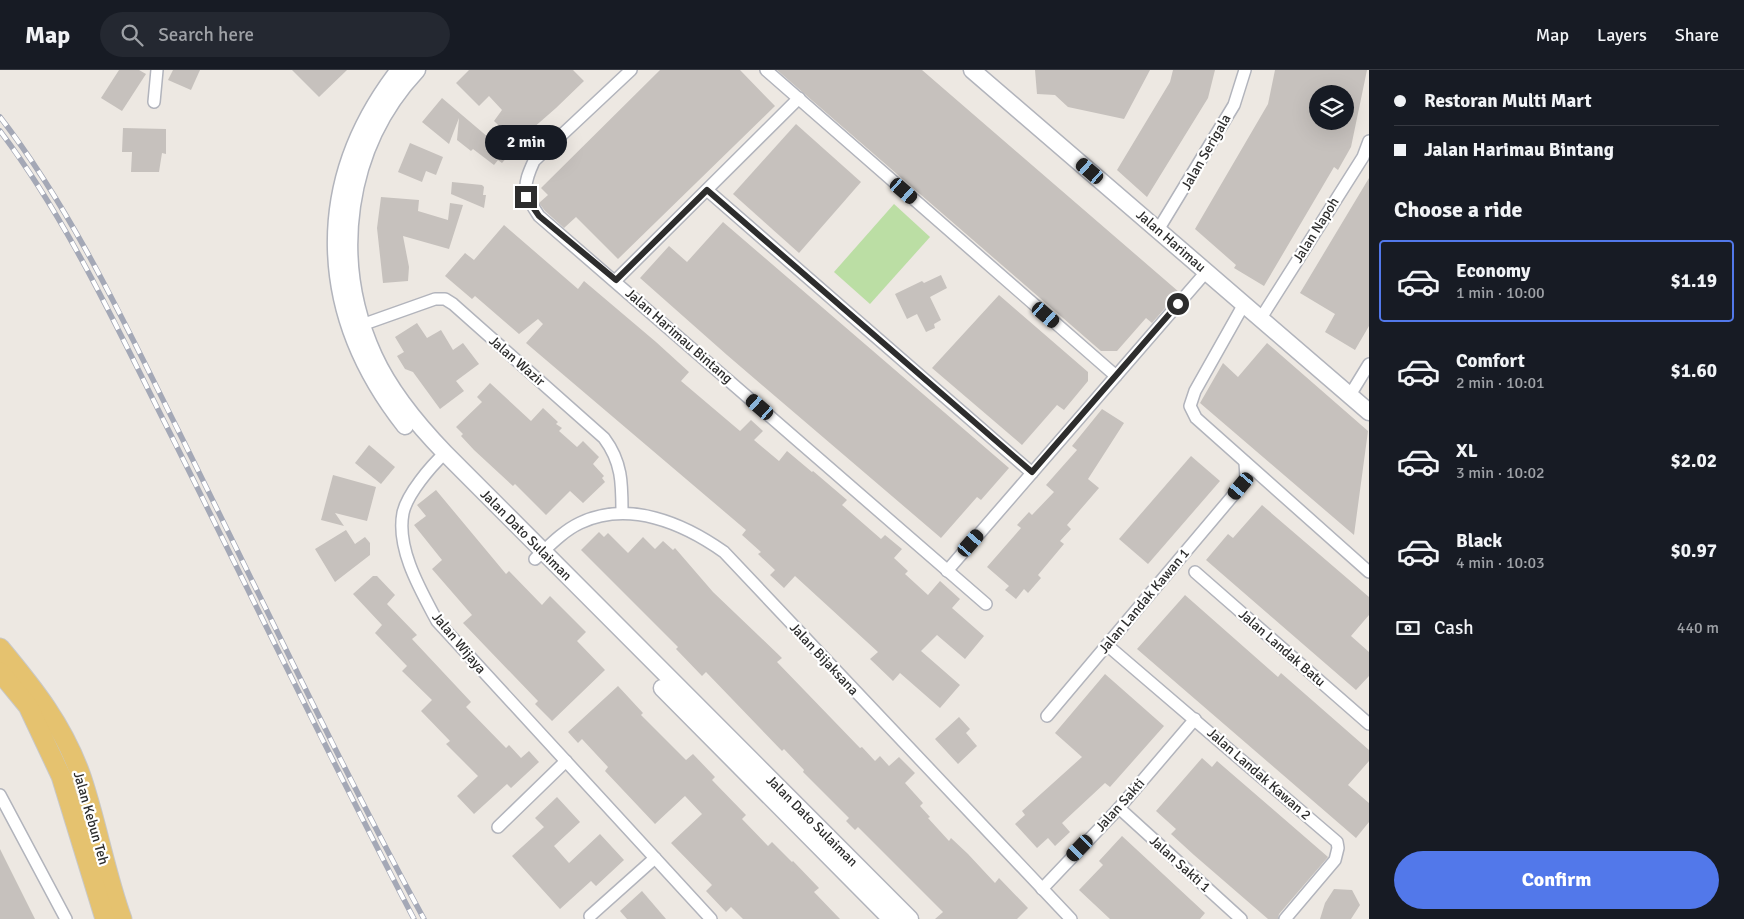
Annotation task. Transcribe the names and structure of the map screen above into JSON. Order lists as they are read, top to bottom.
{
  "streets": {
    "main road": ["Jalan Kebun Teh"],
    "street": [
      "Jalan Serigala",
      "Jalan Napoh",
      "Jalan Harimau",
      "Jalan Harimau Bintang",
      "Jalan Wazir",
      "Jalan Dato Sulaiman",
      "Jalan Landak Kawan 1",
      "Jalan Wijaya",
      "Jalan Landak Batu",
      "Jalan Bijaksana",
      "Jalan Landak Kawan 2",
      "Jalan Sakti",
      "Jalan Sakti 1"
    ]
  },
  "crossings": [
    ["Jalan Serigala", "Jalan Harimau"],
    ["Jalan Napoh", "Jalan Harimau"],
    ["Jalan Wazir", "Jalan Dato Sulaiman"],
    ["Jalan Wazir", "Jalan Bijaksana"],
    ["Jalan Dato Sulaiman", "Jalan Wijaya"],
    ["Jalan Dato Sulaiman", "Jalan Bijaksana"],
    ["Jalan Landak Kawan 1", "Jalan Landak Kawan 2"],
    ["Jalan Bijaksana", "Jalan Sakti"],
    ["Jalan Landak Kawan 2", "Jalan Sakti"],
    ["Jalan Sakti", "Jalan Sakti 1"]
  ],
  "page": {
    "header": "Map",
    "search": "Search here",
    "nav": ["Map", "Layers", "Share"],
    "banner": ["Restoran Multi Mart", "Jalan Harimau Bintang"],
    "bubble": "2 min",
    "heading": "Choose a ride",
    "list": [
      {
        "name": "Economy",
        "note": "1 min · 10:00",
        "value": "$1.19"
      },
      {
        "name": "Comfort",
        "note": "2 min · 10:01",
        "value": "$1.60"
      },
      {
        "name": "XL",
        "note": "3 min · 10:02",
        "value": "$2.02"
      },
      {
        "name": "Black",
        "note": "4 min · 10:03",
        "value": "$0.97"
      }
    ],
    "pay": ["Cash", "440 m"],
    "buttons": "Confirm"
  }
}
